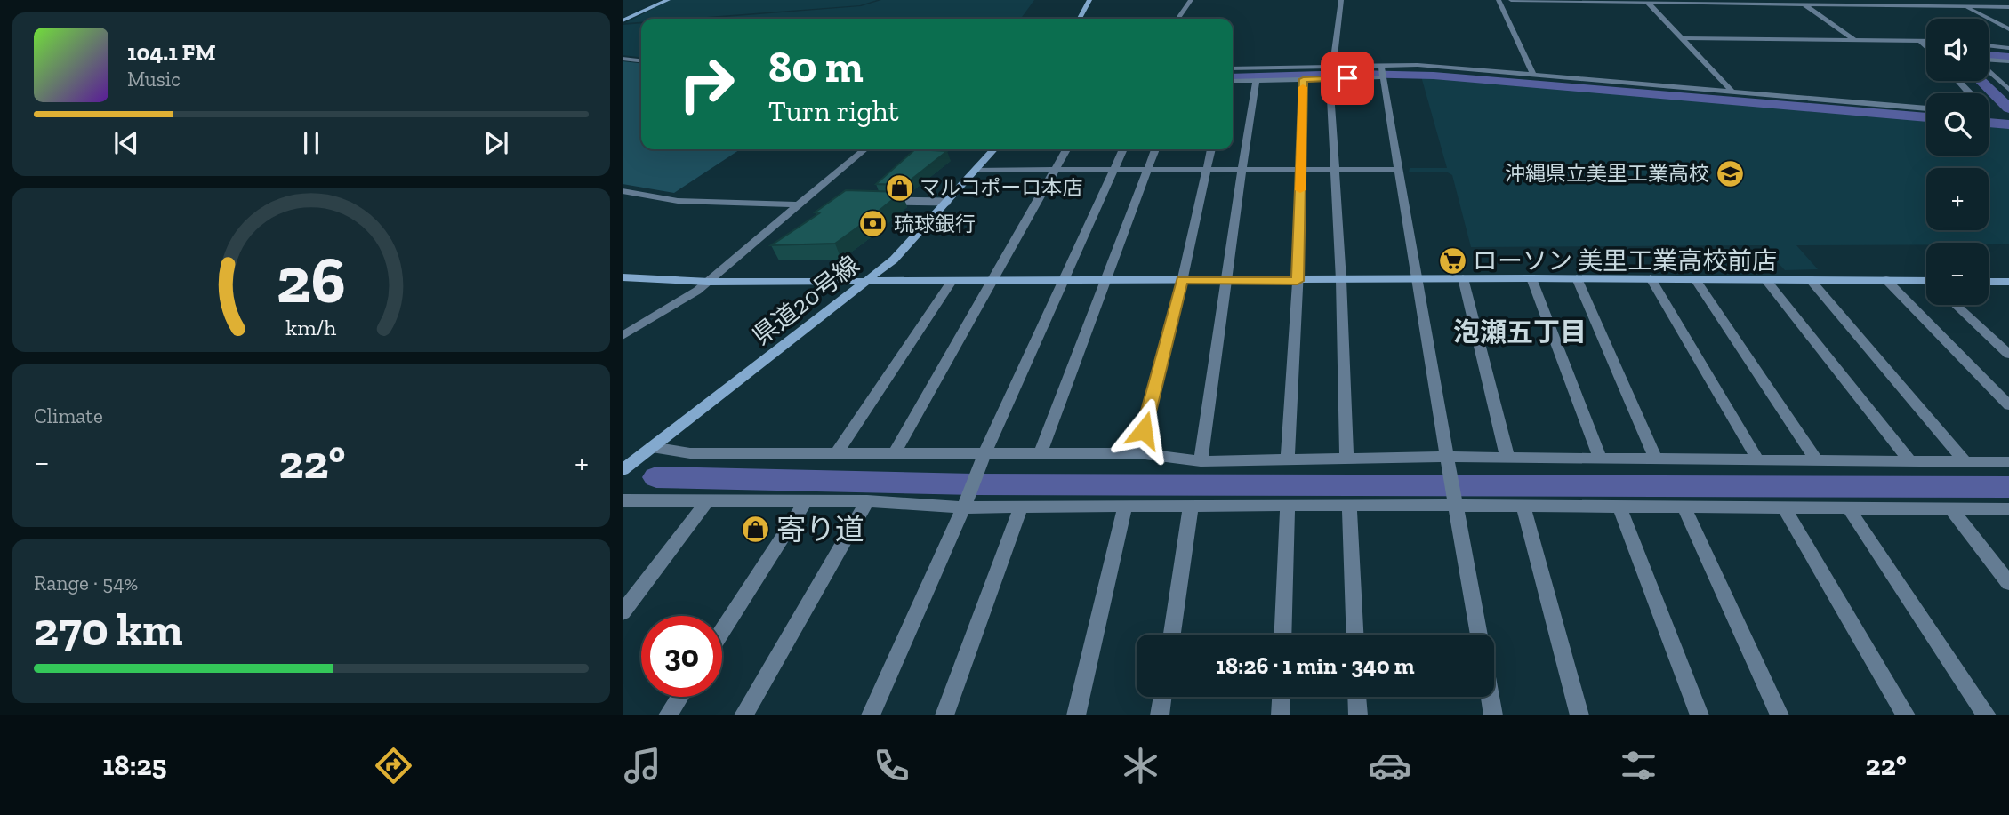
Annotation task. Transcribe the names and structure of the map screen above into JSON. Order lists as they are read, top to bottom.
{
  "streets": {
    "street": ["県道20号線"]
  },
  "districts": ["泡瀬五丁目"],
  "places": {
    "school or university": ["沖縄県立美里工業高校"],
    "shop": ["マルコポーロ本店", "寄り道"],
    "bank": ["琉球銀行"],
    "supermarket": ["ローソン 美里工業高校前店"]
  },
  "page": {
    "map_buttons": ["+", "−"],
    "turn": ["80 m", "Turn right"],
    "song": ["104.1 FM", "Music"],
    "tile": [
      "Climate",
      ["Range · 54%", "270 km"]
    ],
    "heat": ["−", "22°", "+"],
    "limit": "30",
    "trip": "18:26 · 1 min · 340 m",
    "tabs": ["18:25", "22°"],
    "gauge": ["26", "km/h"]
  }
}
